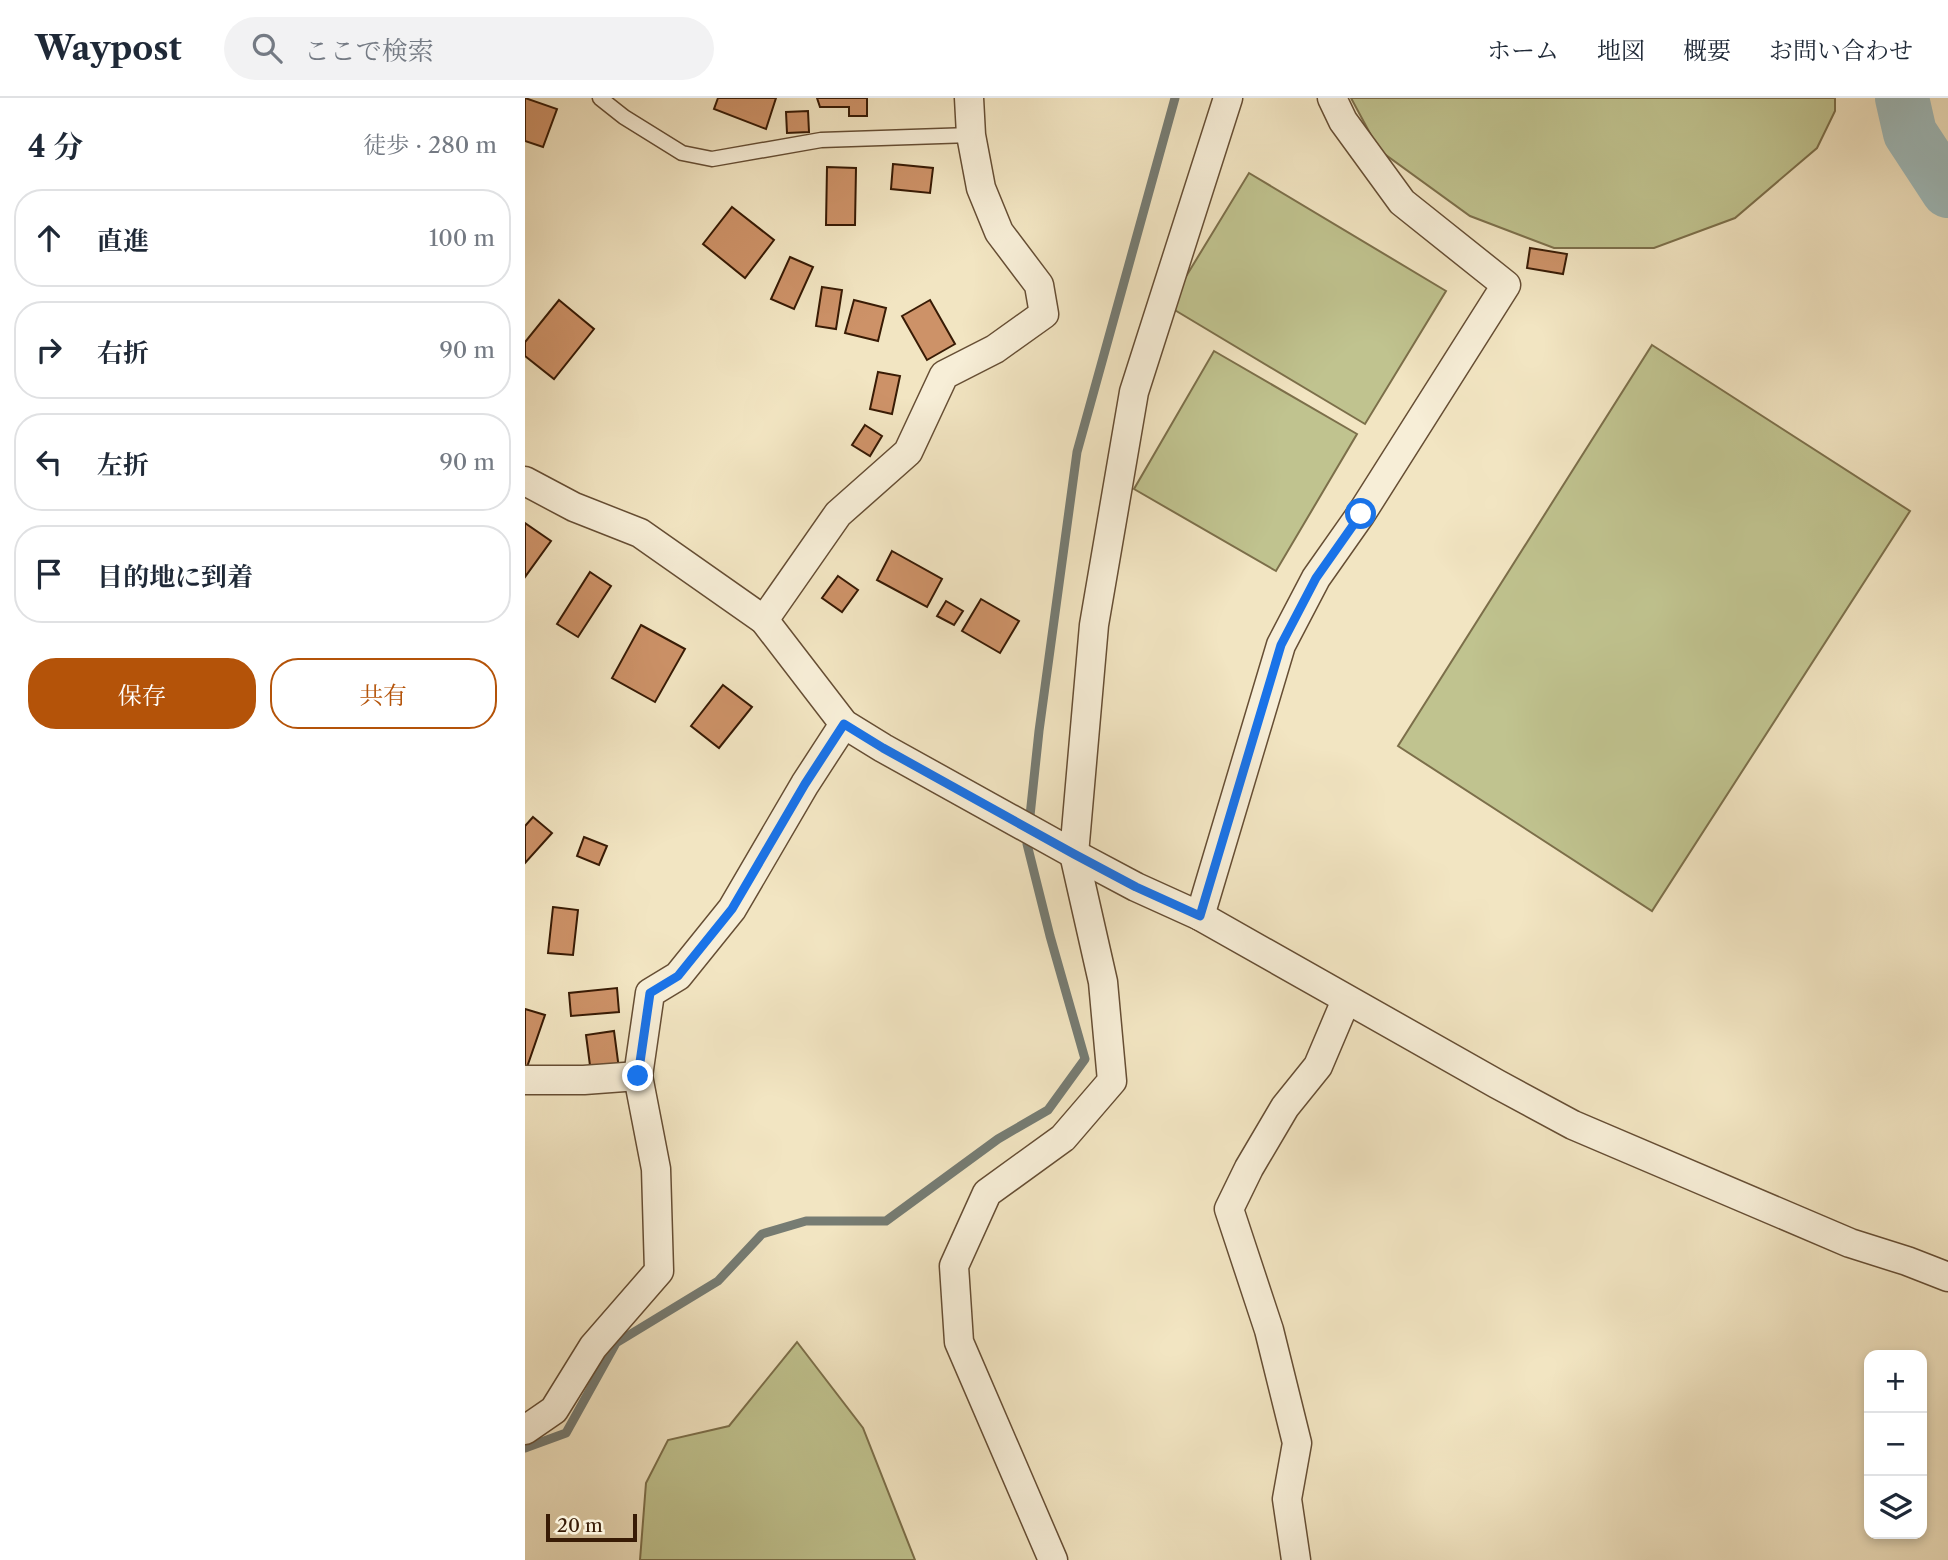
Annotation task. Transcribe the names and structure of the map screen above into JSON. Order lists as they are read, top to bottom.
{
  "scale_bar": "20 m",
  "page": {
    "header": "Waypost",
    "search": "ここで検索",
    "nav": [
      "ホーム",
      "地図",
      "概要",
      "お問い合わせ"
    ],
    "heading": ["4 分", "徒歩 · 280 m"],
    "list": [
      ["直進", "100 m"],
      ["右折", "90 m"],
      ["左折", "90 m"],
      "目的地に到着"
    ],
    "buttons": ["保存", "共有"],
    "map_buttons": ["+", "−"],
    "scale": "20 m"
  }
}
